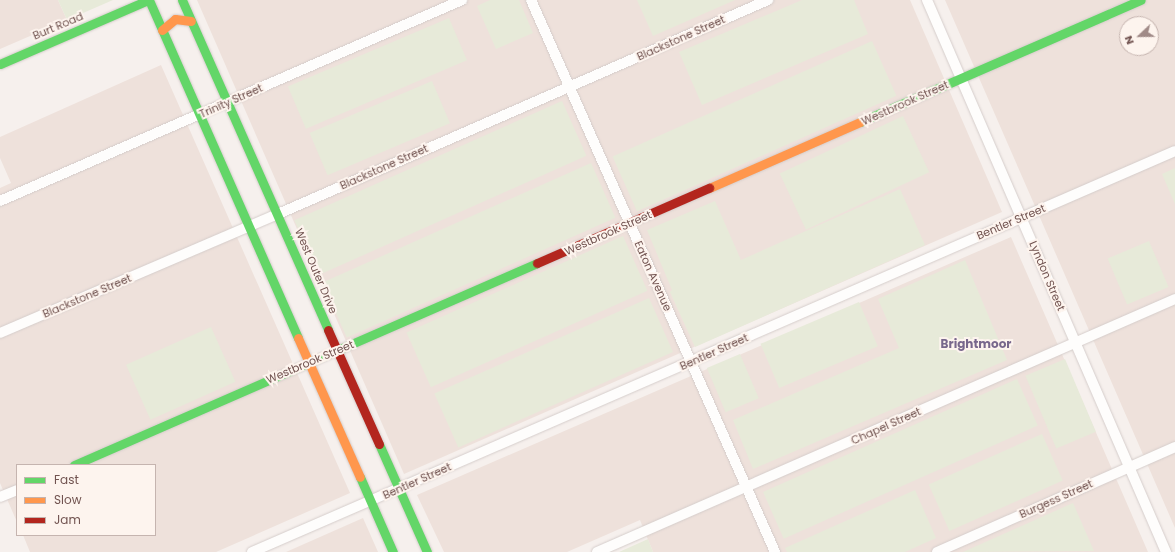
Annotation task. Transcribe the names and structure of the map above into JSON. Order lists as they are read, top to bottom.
{
  "streets": {
    "street": [
      "Burt Road",
      "Blackstone Street",
      "Trinity Street",
      "Westbrook Street",
      "Bentler Street",
      "West Outer Drive",
      "Eaton Avenue",
      "Lyndon Street",
      "Chapel Street",
      "Burgess Street"
    ]
  },
  "crossings": [
    ["Blackstone Street", "West Outer Drive"],
    ["Blackstone Street", "Eaton Avenue"],
    ["Trinity Street", "West Outer Drive"],
    ["Westbrook Street", "West Outer Drive"],
    ["Westbrook Street", "Eaton Avenue"],
    ["Westbrook Street", "Lyndon Street"],
    ["Bentler Street", "West Outer Drive"],
    ["Bentler Street", "Eaton Avenue"],
    ["Bentler Street", "Lyndon Street"],
    ["Eaton Avenue", "Chapel Street"],
    ["Lyndon Street", "Chapel Street"],
    ["Lyndon Street", "Burgess Street"]
  ],
  "districts": ["Brightmoor"],
  "legend": ["Fast", "Slow", "Jam"],
  "north": "left"
}
